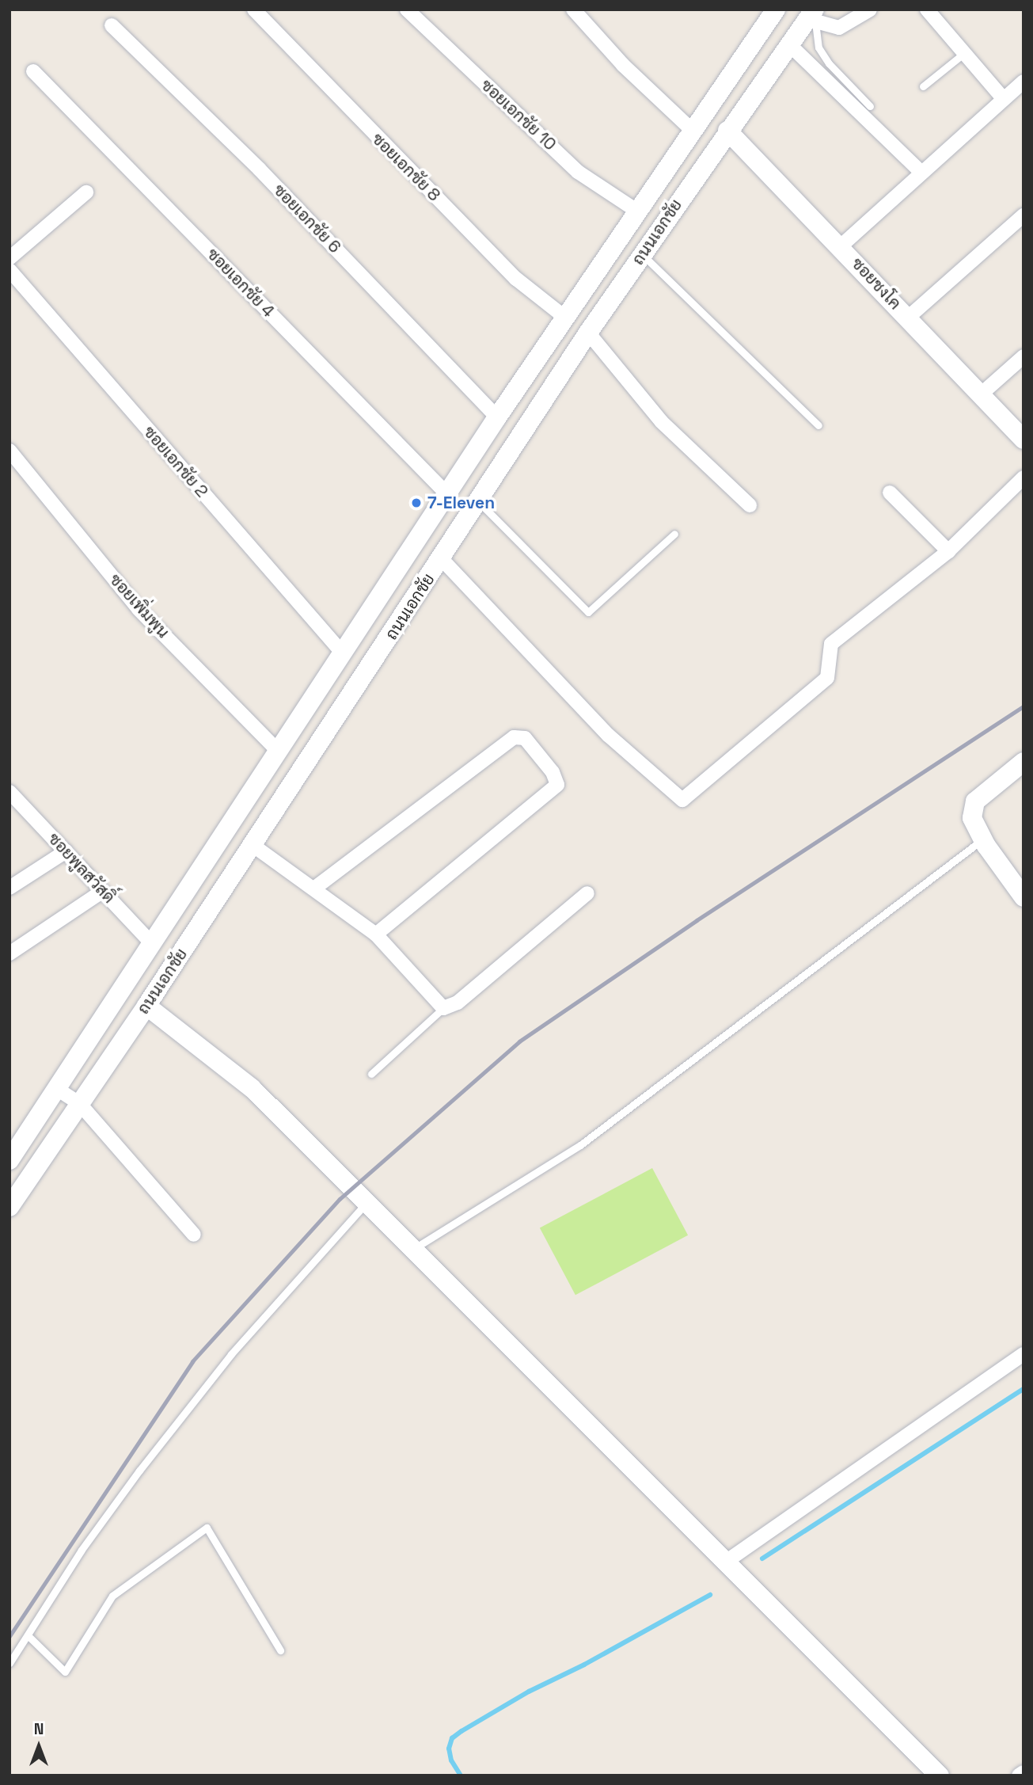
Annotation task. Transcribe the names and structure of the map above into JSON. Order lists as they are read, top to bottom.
{
  "streets": {
    "main road": ["ถนนเอกชัย", "ซอยชงโค"],
    "street": [
      "ซอยเอกชัย 10",
      "ซอยเอกชัย 8",
      "ซอยเอกชัย 6",
      "ซอยเอกชัย 4",
      "ซอยเอกชัย 2",
      "ซอยเพิ่มพูน",
      "ซอยพูลสวัสดิ์"
    ]
  },
  "crossings": [
    ["ซอยเอกชัย 10", "ถนนเอกชัย"],
    ["ซอยเอกชัย 8", "ถนนเอกชัย"],
    ["ซอยเอกชัย 6", "ถนนเอกชัย"],
    ["ถนนเอกชัย", "ซอยเอกชัย 4"],
    ["ถนนเอกชัย", "ซอยชงโค"],
    ["ถนนเอกชัย", "ซอยเอกชัย 2"],
    ["ถนนเอกชัย", "ซอยเพิ่มพูน"],
    ["ถนนเอกชัย", "ซอยพูลสวัสดิ์"]
  ],
  "places": ["7-Eleven"],
  "north": "top"
}
